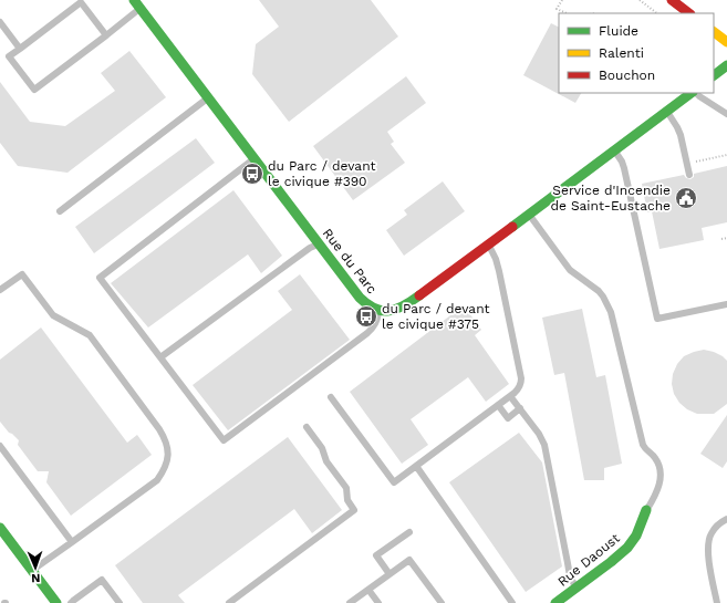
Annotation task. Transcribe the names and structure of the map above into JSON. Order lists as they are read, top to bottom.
{
  "streets": {
    "street": ["Rue du Parc", "Rue Daoust"]
  },
  "places": {
    "bus stop": ["du Parc / devant le civique #390", "du Parc / devant le civique #375"],
    "public building": ["Service d'Incendie de Saint-Eustache"]
  },
  "legend": ["Fluide", "Ralenti", "Bouchon"],
  "north": "bottom"
}
